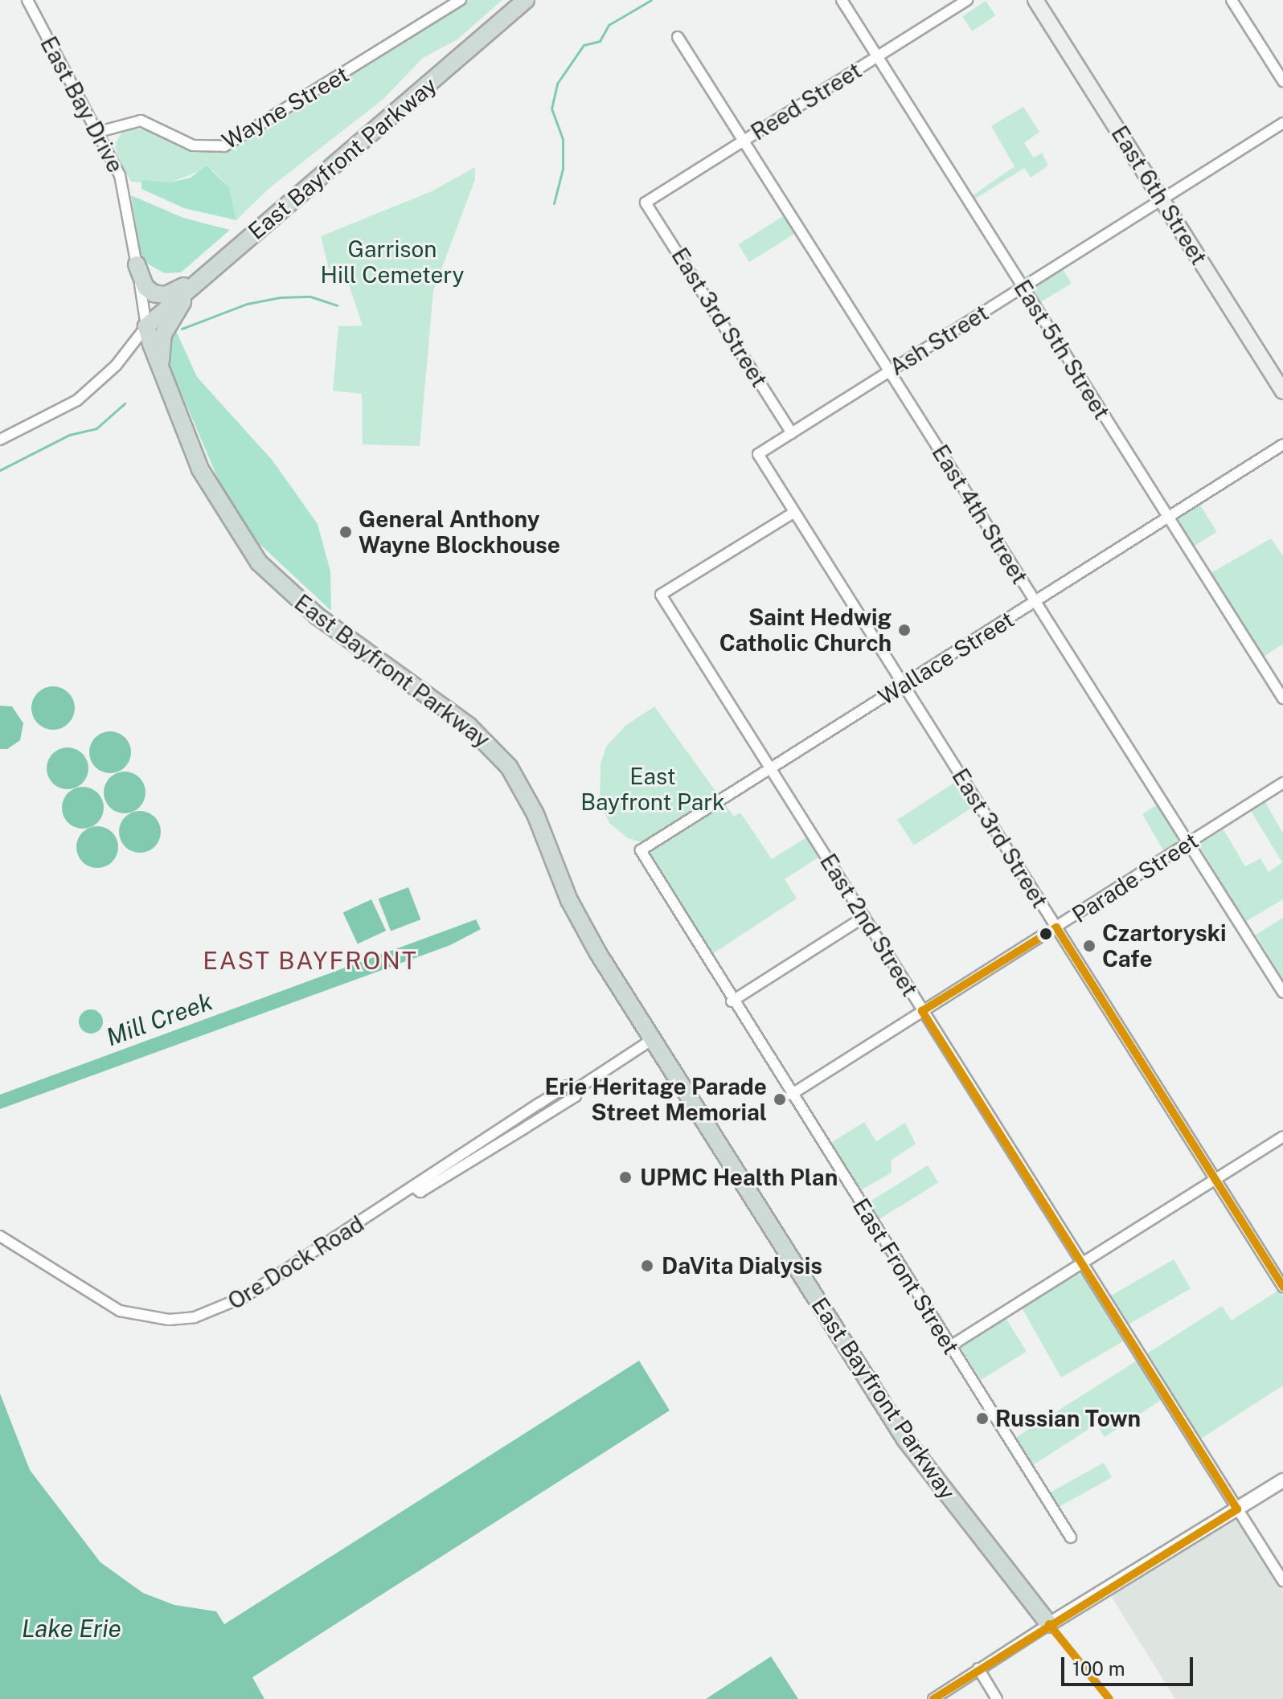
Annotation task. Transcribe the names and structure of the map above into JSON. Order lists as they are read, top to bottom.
{
  "streets": {
    "highway": ["East Bayfront Parkway"],
    "main road": ["East 6th Street"],
    "street": [
      "Reed Street",
      "East Bay Drive",
      "Wayne Street",
      "East 3rd Street",
      "Ash Street",
      "East 5th Street",
      "East 4th Street",
      "Wallace Street",
      "Parade Street",
      "East 2nd Street",
      "Ore Dock Road",
      "East Front Street"
    ]
  },
  "crossings": [
    ["Reed Street", "East 3rd Street"],
    ["Reed Street", "East 5th Street"],
    ["Reed Street", "East 4th Street"],
    ["East Bay Drive", "Wayne Street"],
    ["East Bay Drive", "East Bayfront Parkway"],
    ["East Bayfront Parkway", "Ore Dock Road"],
    ["East 6th Street", "Ash Street"],
    ["East 3rd Street", "Ash Street"],
    ["East 3rd Street", "Wallace Street"],
    ["East 3rd Street", "Parade Street"],
    ["East 3rd Street", "East 2nd Street"],
    ["Ash Street", "East 5th Street"],
    ["Ash Street", "East 4th Street"],
    ["East 5th Street", "Wallace Street"],
    ["East 4th Street", "Wallace Street"],
    ["East 4th Street", "Parade Street"],
    ["Wallace Street", "East 2nd Street"],
    ["Wallace Street", "East Front Street"],
    ["Parade Street", "East 2nd Street"],
    ["Parade Street", "East Front Street"]
  ],
  "districts": ["EAST BAYFRONT"],
  "water": ["Mill Creek", "Lake Erie"],
  "parks": ["Garrison Hill Cemetery", "East Bayfront Park"],
  "places": [
    "General Anthony Wayne Blockhouse",
    "Saint Hedwig Catholic Church",
    "Czartoryski Cafe",
    "Erie Heritage Parade Street Memorial",
    "UPMC Health Plan",
    "DaVita Dialysis",
    "Russian Town"
  ],
  "scale_bar": "100 m"
}
